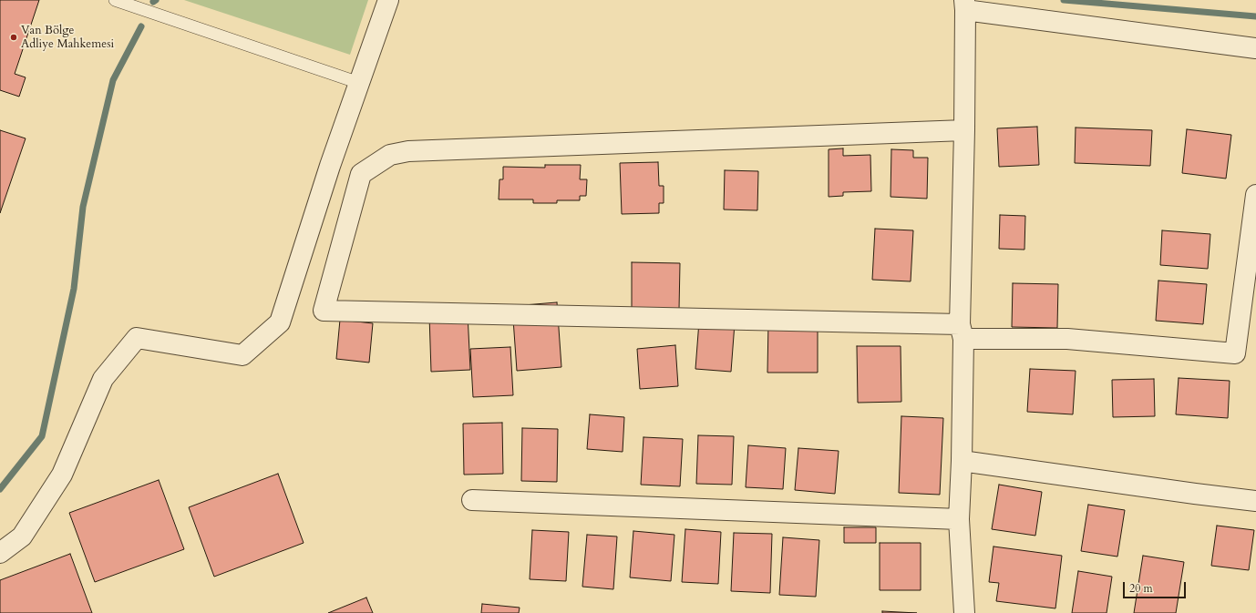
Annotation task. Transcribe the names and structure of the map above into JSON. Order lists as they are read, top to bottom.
{
  "places": ["Van Bölge Adliye Mahkemesi"],
  "scale_bar": "20 m"
}
